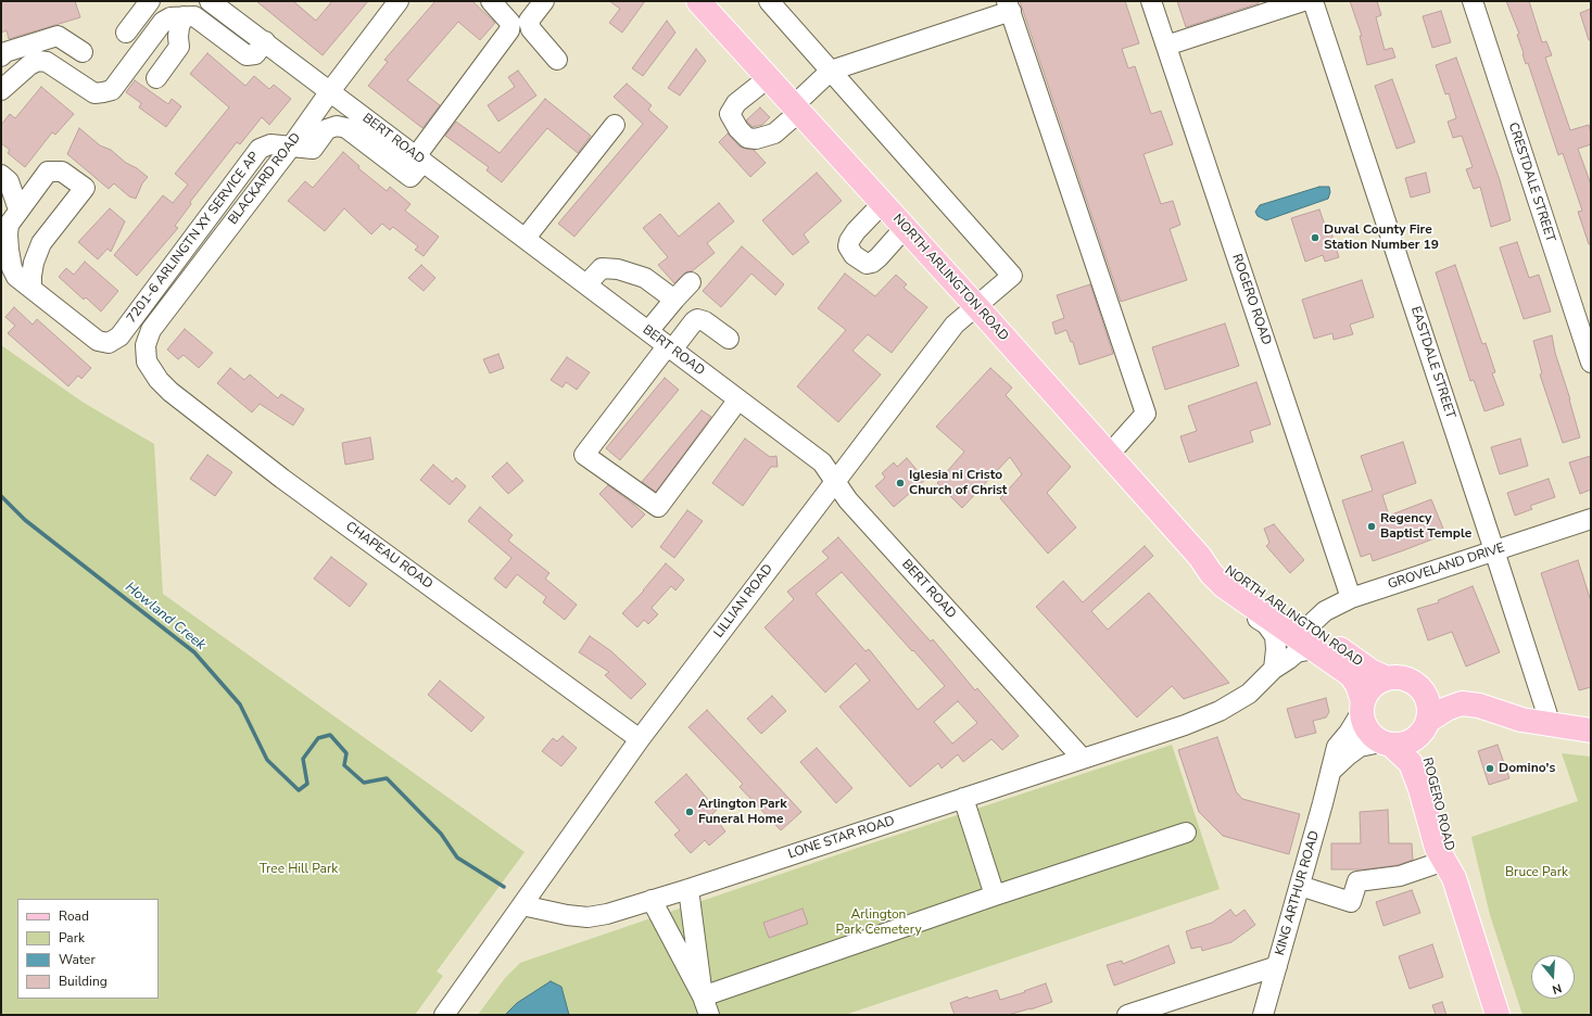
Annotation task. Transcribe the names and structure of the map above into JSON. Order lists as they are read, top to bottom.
{
  "streets": {
    "main road": ["NORTH ARLINGTON ROAD", "ROGERO ROAD"],
    "street": [
      "BERT ROAD",
      "BLACKARD ROAD",
      "CRESTDALE STREET",
      "7201-6 ARLINGTN XY SERVICE AP",
      "EASTDALE STREET",
      "CHAPEAU ROAD",
      "GROVELAND DRIVE",
      "LILLIAN ROAD",
      "LONE STAR ROAD",
      "KING ARTHUR ROAD"
    ]
  },
  "crossings": [
    ["BERT ROAD", "BLACKARD ROAD"],
    ["BERT ROAD", "7201-6 ARLINGTN XY SERVICE AP"],
    ["BERT ROAD", "LILLIAN ROAD"],
    ["BERT ROAD", "LONE STAR ROAD"],
    ["BLACKARD ROAD", "7201-6 ARLINGTN XY SERVICE AP"],
    ["BLACKARD ROAD", "CHAPEAU ROAD"],
    ["NORTH ARLINGTON ROAD", "ROGERO ROAD"],
    ["NORTH ARLINGTON ROAD", "GROVELAND DRIVE"],
    ["NORTH ARLINGTON ROAD", "LILLIAN ROAD"],
    ["NORTH ARLINGTON ROAD", "LONE STAR ROAD"],
    ["NORTH ARLINGTON ROAD", "KING ARTHUR ROAD"],
    ["ROGERO ROAD", "GROVELAND DRIVE"],
    ["ROGERO ROAD", "KING ARTHUR ROAD"],
    ["EASTDALE STREET", "GROVELAND DRIVE"],
    ["CHAPEAU ROAD", "LILLIAN ROAD"],
    ["LILLIAN ROAD", "LONE STAR ROAD"]
  ],
  "water": ["Howland Creek"],
  "parks": ["Tree Hill Park", "Bruce Park", "Arlington Park Cemetery"],
  "places": [
    "Duval County Fire Station Number 19",
    "Iglesia ni Cristo Church of Christ",
    "Regency Baptist Temple",
    "Domino's",
    "Arlington Park Funeral Home"
  ],
  "legend": [
    "Road",
    "Park",
    "Water",
    "Building"
  ],
  "north": "bottom"
}
